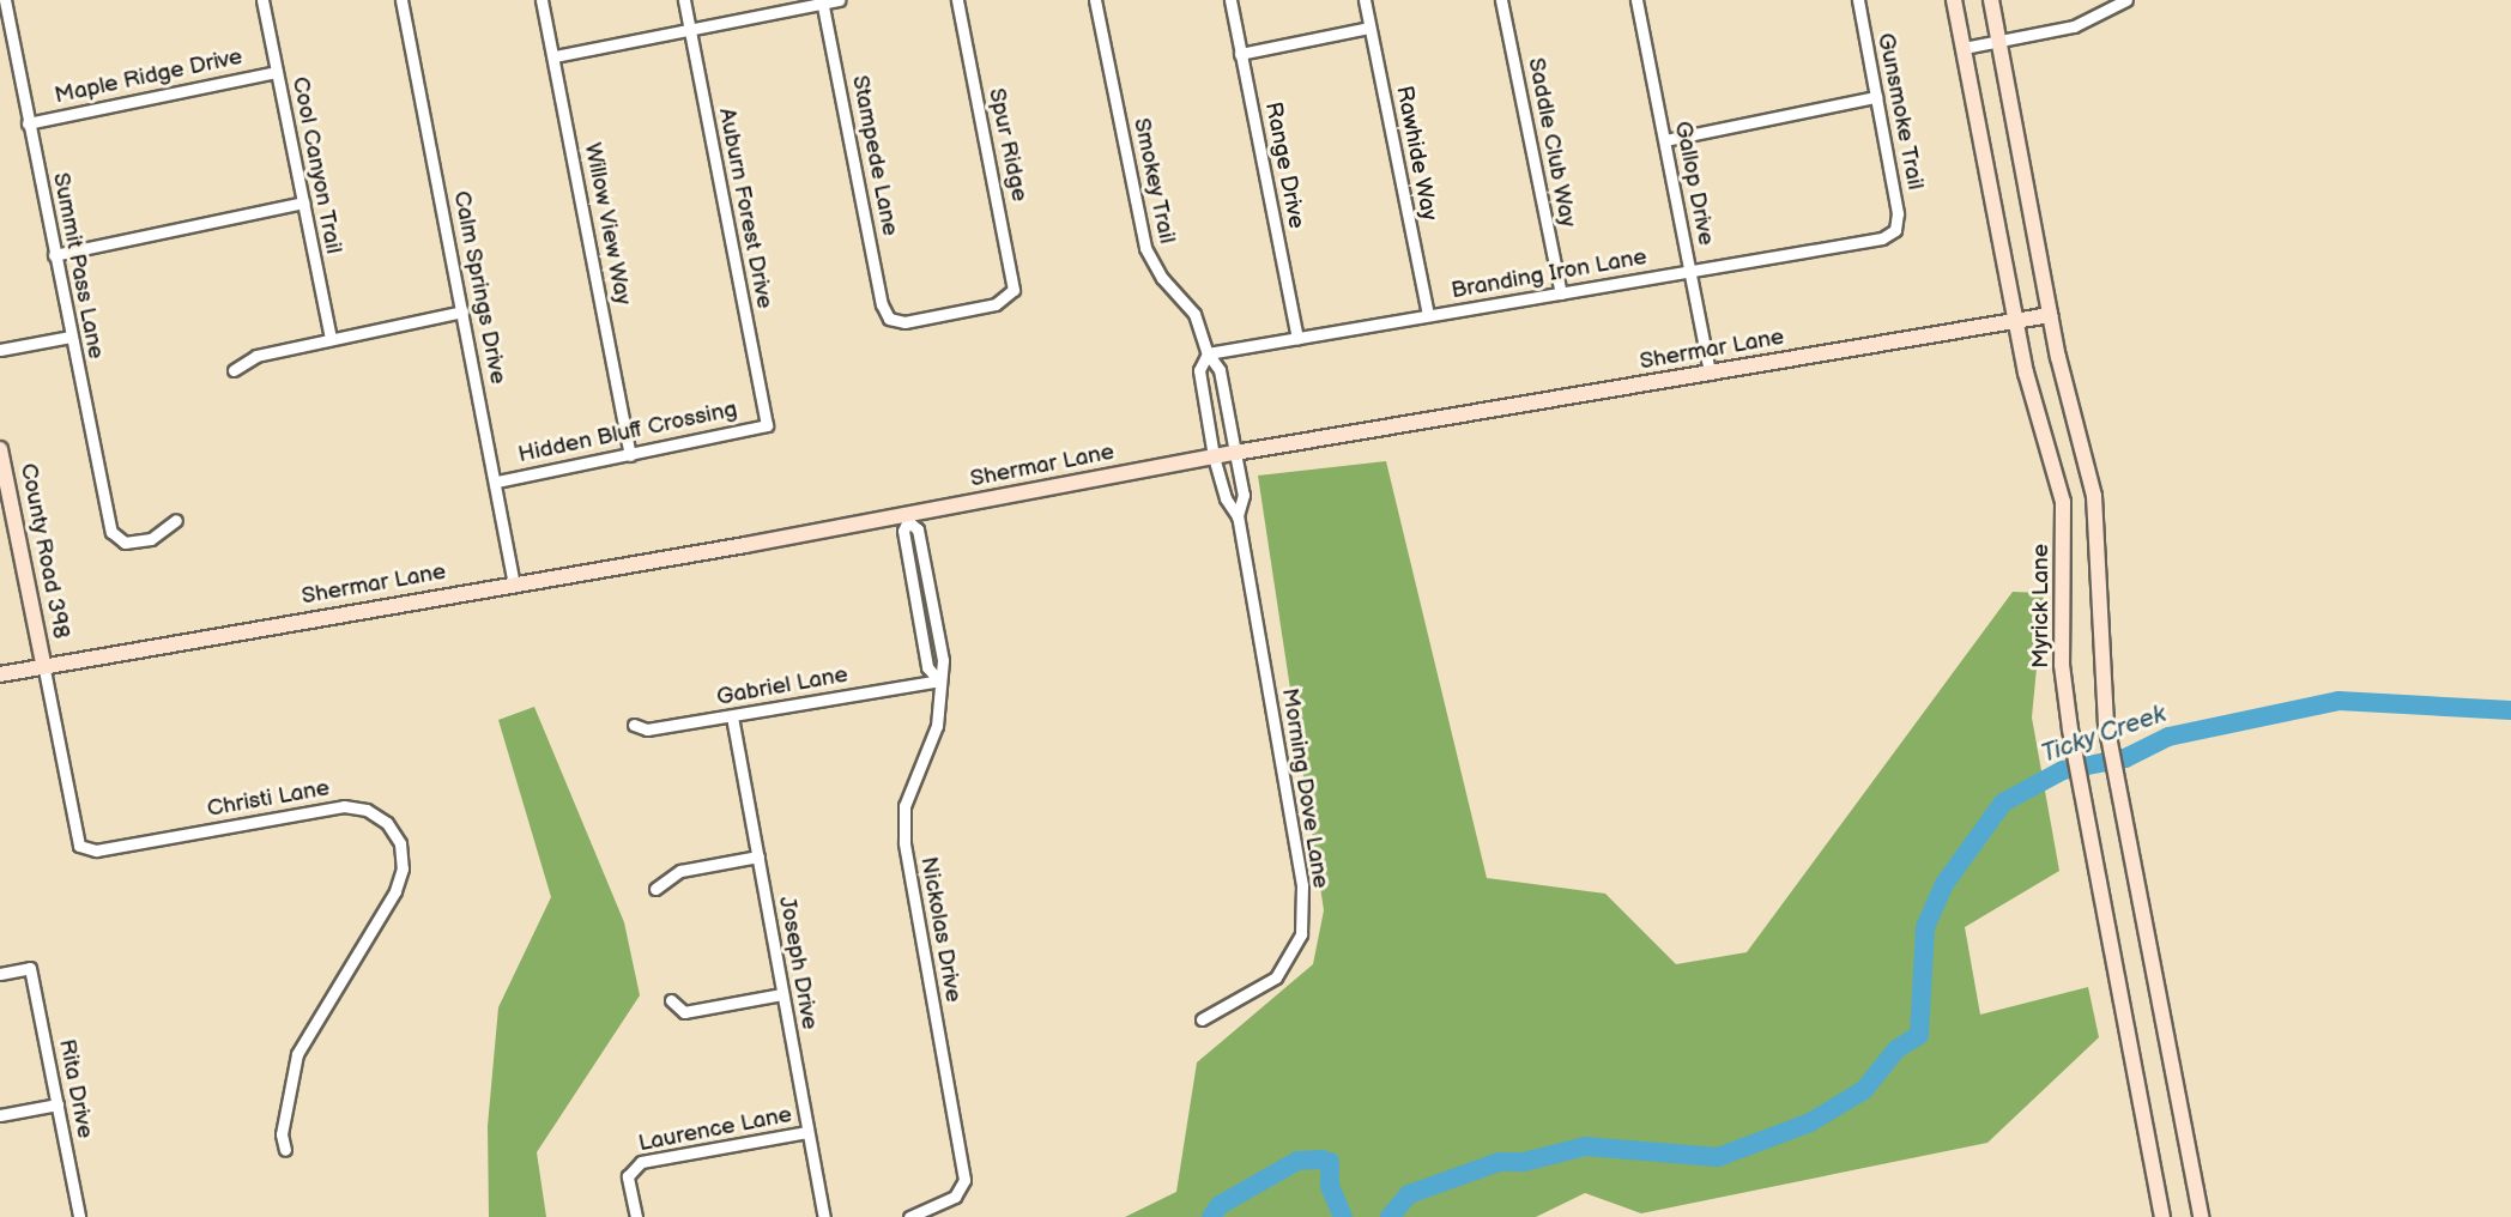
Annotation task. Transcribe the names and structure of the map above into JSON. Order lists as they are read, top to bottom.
{
  "streets": {
    "street": [
      "Maple Ridge Drive",
      "Gunsmoke Trail",
      "Saddle Club Way",
      "Spur Ridge",
      "Rawhide Way",
      "Stampede Lane",
      "Cool Canyon Trail",
      "Range Drive",
      "Smokey Trail",
      "Gallop Drive",
      "Auburn Forest Drive",
      "Willow View Way",
      "Summit Pass Lane",
      "Branding Iron Lane",
      "Calm Springs Drive",
      "Shermar Lane",
      "Hidden Bluff Crossing",
      "County Road 398",
      "Myrick Lane",
      "Gabriel Lane",
      "Morning Dove Lane",
      "Christi Lane",
      "Nickolas Drive",
      "Joseph Drive",
      "Rita Drive",
      "Laurence Lane"
    ]
  },
  "crossings": [
    ["Maple Ridge Drive", "Cool Canyon Trail"],
    ["Maple Ridge Drive", "Summit Pass Lane"],
    ["Gunsmoke Trail", "Branding Iron Lane"],
    ["Saddle Club Way", "Branding Iron Lane"],
    ["Spur Ridge", "Stampede Lane"],
    ["Rawhide Way", "Branding Iron Lane"],
    ["Range Drive", "Branding Iron Lane"],
    ["Smokey Trail", "Branding Iron Lane"],
    ["Smokey Trail", "Shermar Lane"],
    ["Smokey Trail", "Morning Dove Lane"],
    ["Gallop Drive", "Branding Iron Lane"],
    ["Gallop Drive", "Shermar Lane"],
    ["Auburn Forest Drive", "Hidden Bluff Crossing"],
    ["Willow View Way", "Hidden Bluff Crossing"],
    ["Calm Springs Drive", "Shermar Lane"],
    ["Calm Springs Drive", "Hidden Bluff Crossing"],
    ["Shermar Lane", "County Road 398"],
    ["Shermar Lane", "Myrick Lane"],
    ["Shermar Lane", "Morning Dove Lane"],
    ["Shermar Lane", "Christi Lane"],
    ["Shermar Lane", "Nickolas Drive"],
    ["County Road 398", "Christi Lane"],
    ["Gabriel Lane", "Nickolas Drive"],
    ["Gabriel Lane", "Joseph Drive"],
    ["Joseph Drive", "Laurence Lane"]
  ],
  "water": ["Ticky Creek"]
}
